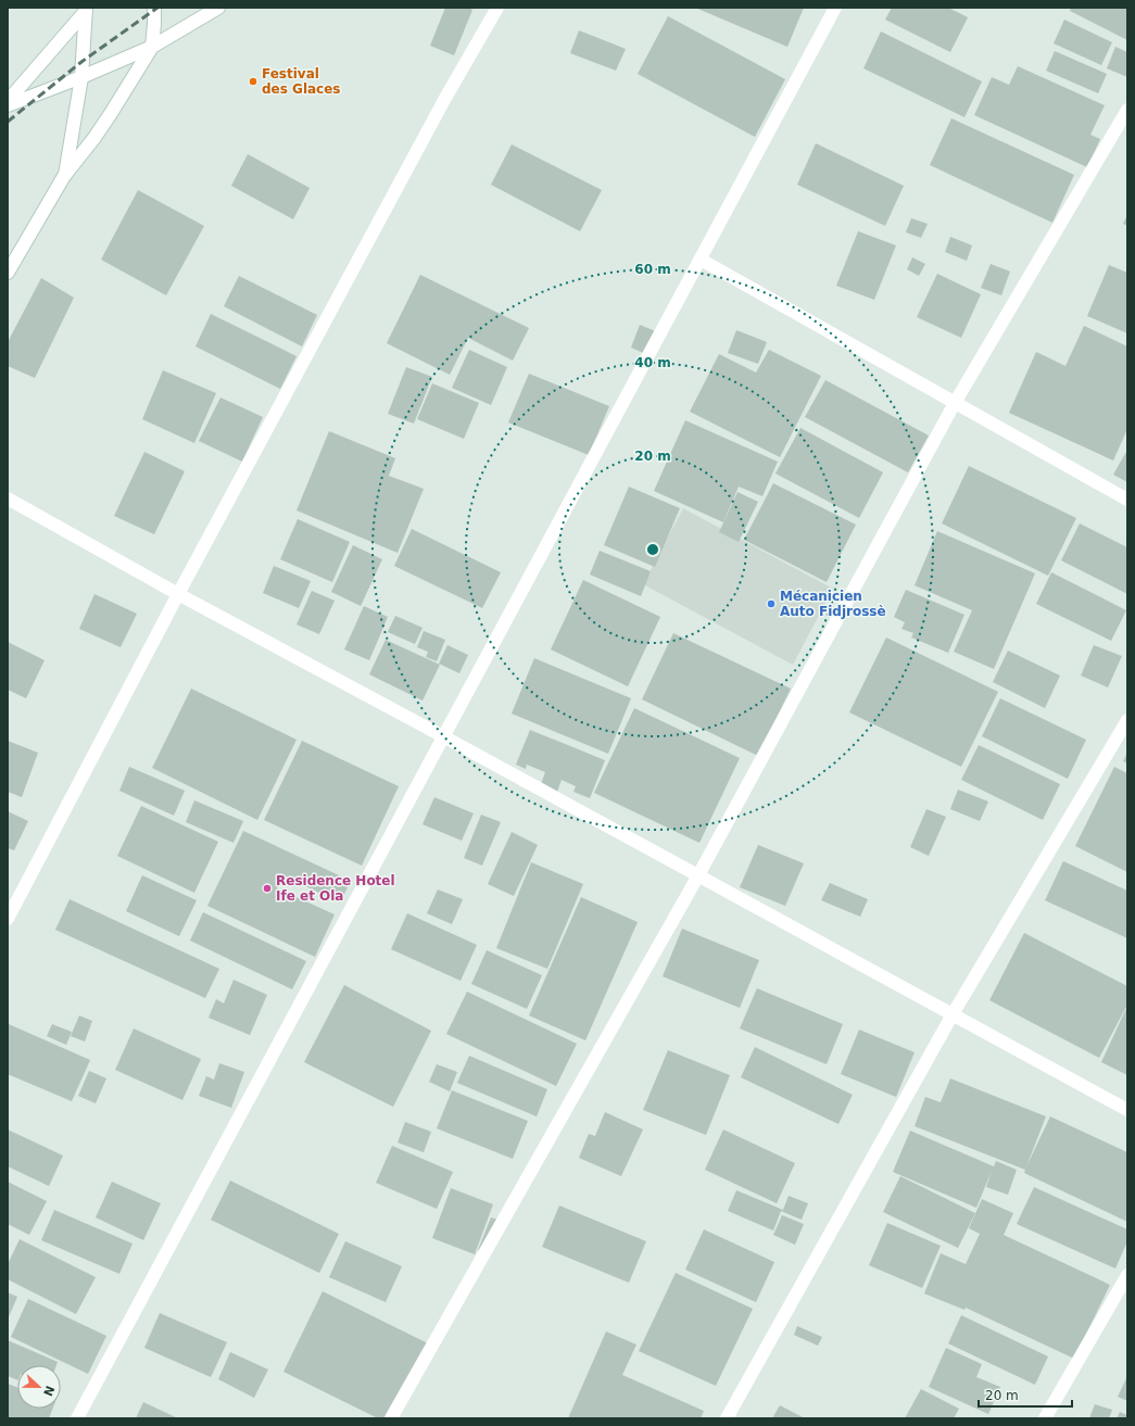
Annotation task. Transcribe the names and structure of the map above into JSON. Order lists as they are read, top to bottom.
{
  "places": ["Festival des Glaces", "Mécanicien Auto Fidjrossè", "Residence Hotel Ife et Ola"],
  "scale_bar": "20 m",
  "north": "right",
  "rings": ["60 m", "40 m", "20 m"]
}
